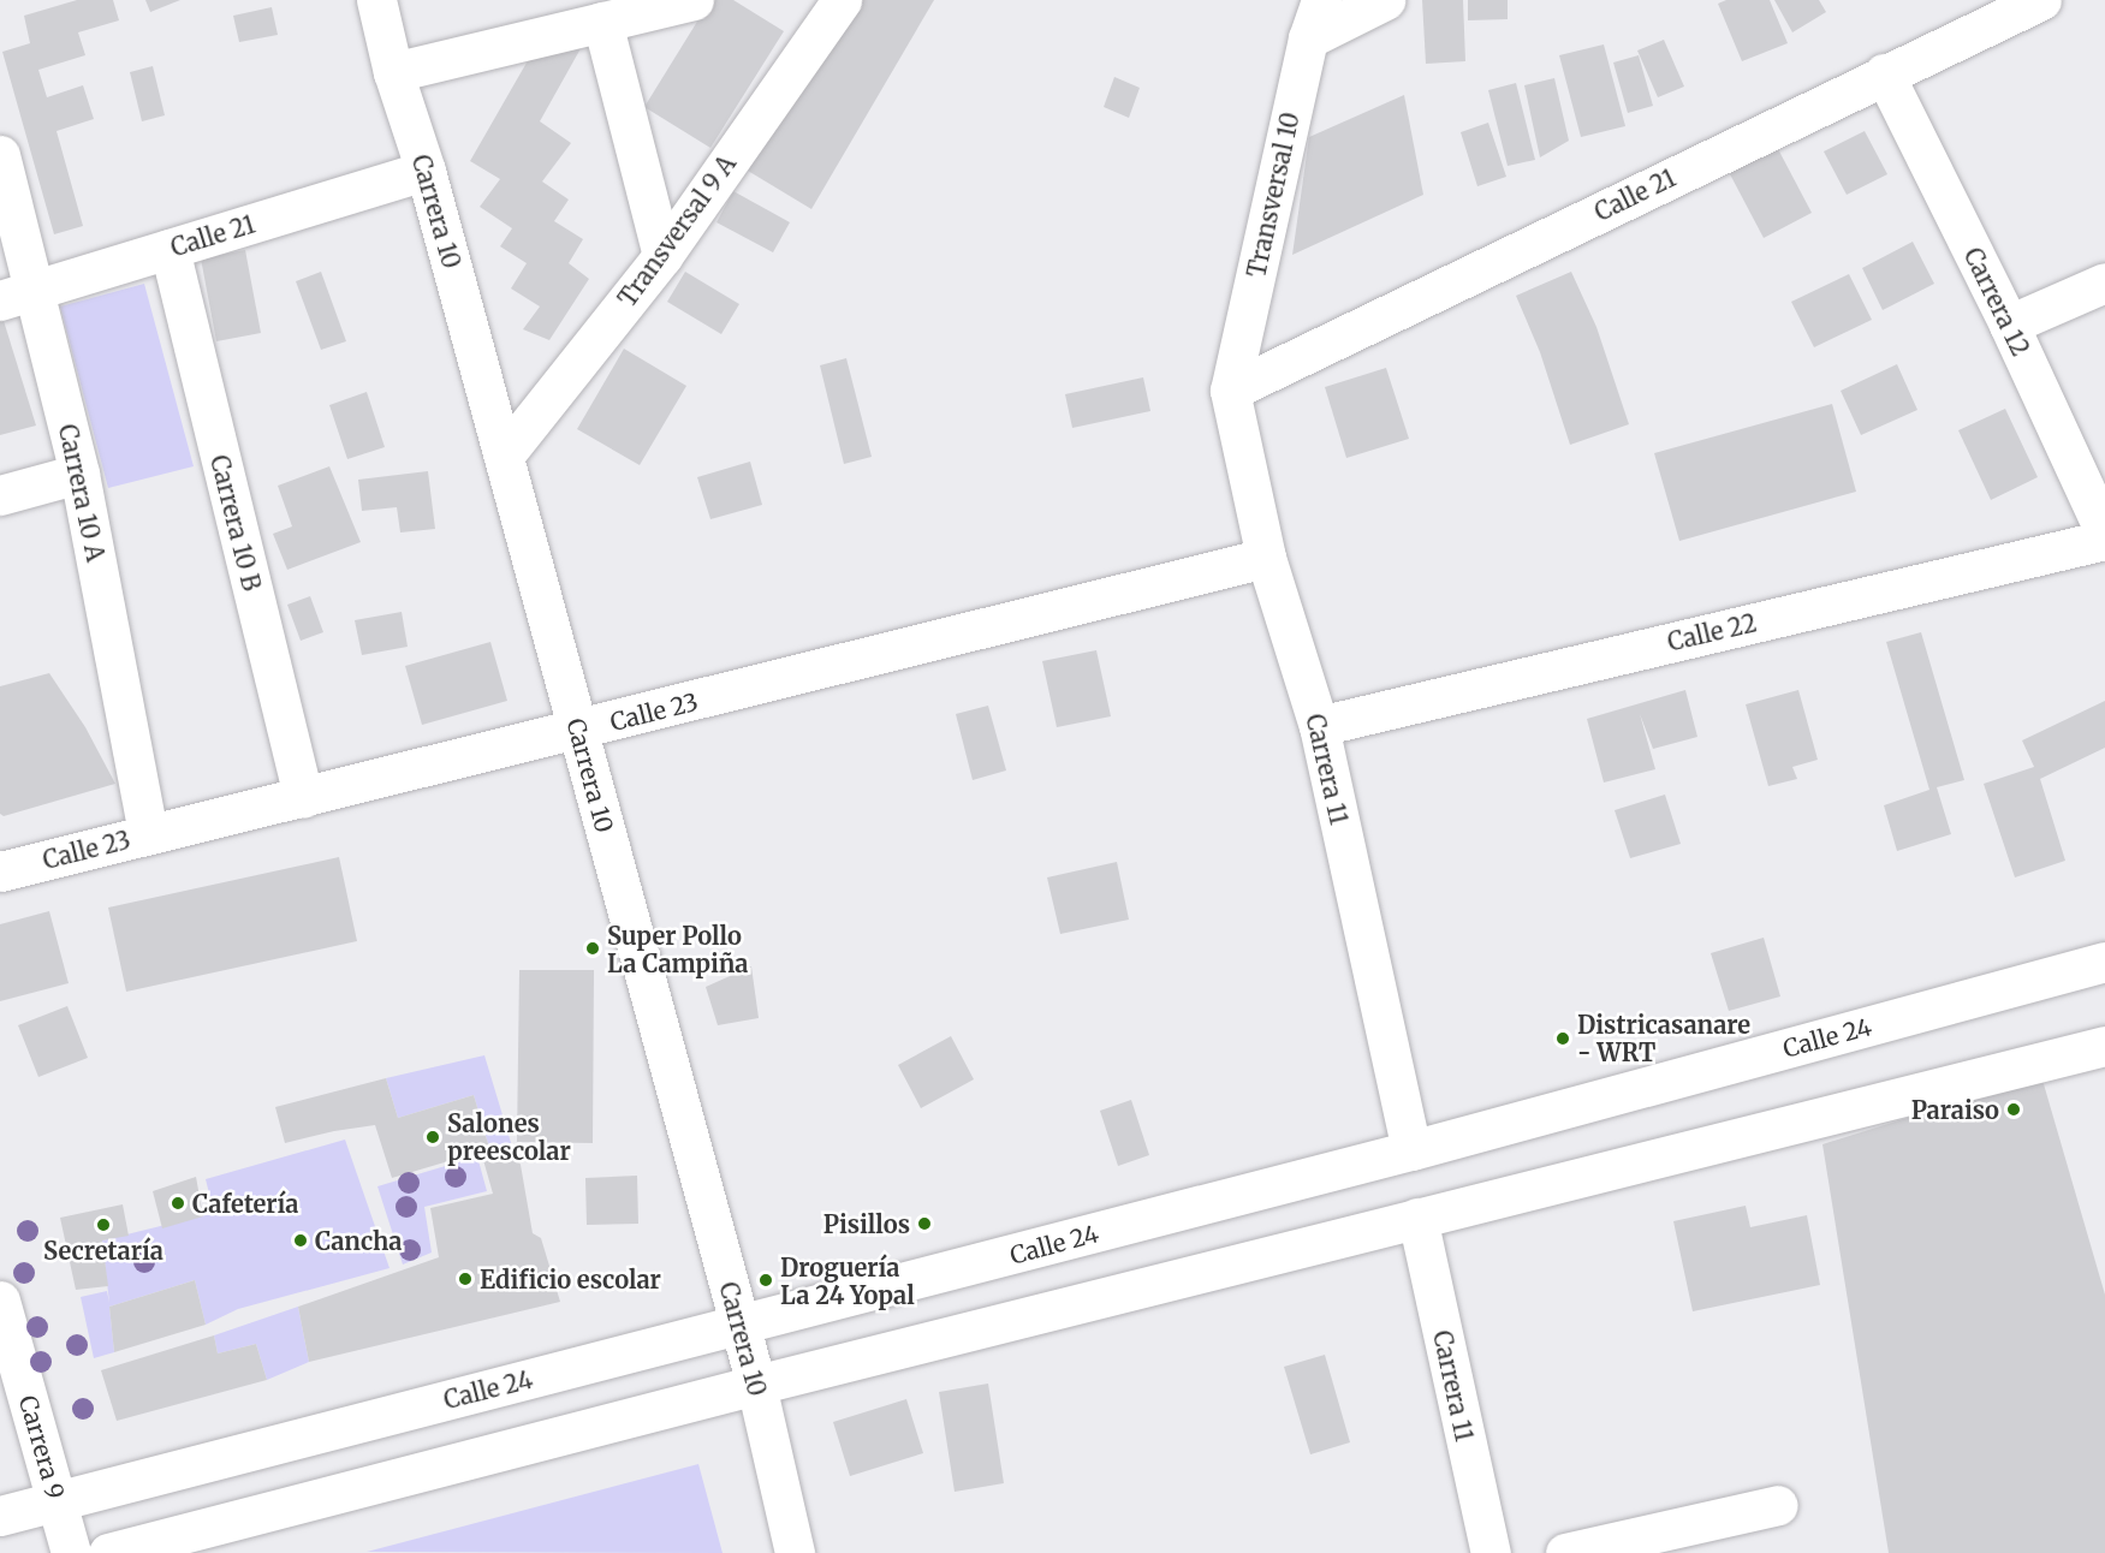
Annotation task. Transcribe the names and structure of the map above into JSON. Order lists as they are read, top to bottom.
{
  "streets": {
    "street": [
      "Transversal 10",
      "Calle 21",
      "Carrera 10",
      "Transversal 9 A",
      "Carrera 12",
      "Carrera 10 A",
      "Carrera 10 B",
      "Calle 22",
      "Calle 23",
      "Carrera 11",
      "Calle 24",
      "Carrera 9"
    ]
  },
  "crossings": [
    ["Transversal 10", "Calle 21"],
    ["Transversal 10", "Carrera 11"],
    ["Calle 21", "Carrera 10"],
    ["Calle 21", "Carrera 12"],
    ["Calle 21", "Carrera 10 A"],
    ["Calle 21", "Carrera 10 B"],
    ["Calle 21", "Carrera 11"],
    ["Carrera 10", "Transversal 9 A"],
    ["Carrera 10", "Calle 23"],
    ["Carrera 10", "Calle 24"],
    ["Carrera 10 A", "Calle 23"],
    ["Carrera 10 B", "Calle 23"],
    ["Calle 22", "Carrera 11"],
    ["Calle 23", "Carrera 11"],
    ["Carrera 11", "Calle 24"],
    ["Calle 24", "Carrera 9"]
  ],
  "places": [
    "Super Pollo La Campiña",
    "Districasanare - WRT",
    "Paraiso",
    "Salones preescolar",
    "Cafetería",
    "Pisillos",
    "Secretaría",
    "Cancha",
    "Edificio escolar",
    "Droguería La 24 Yopal"
  ]
}
